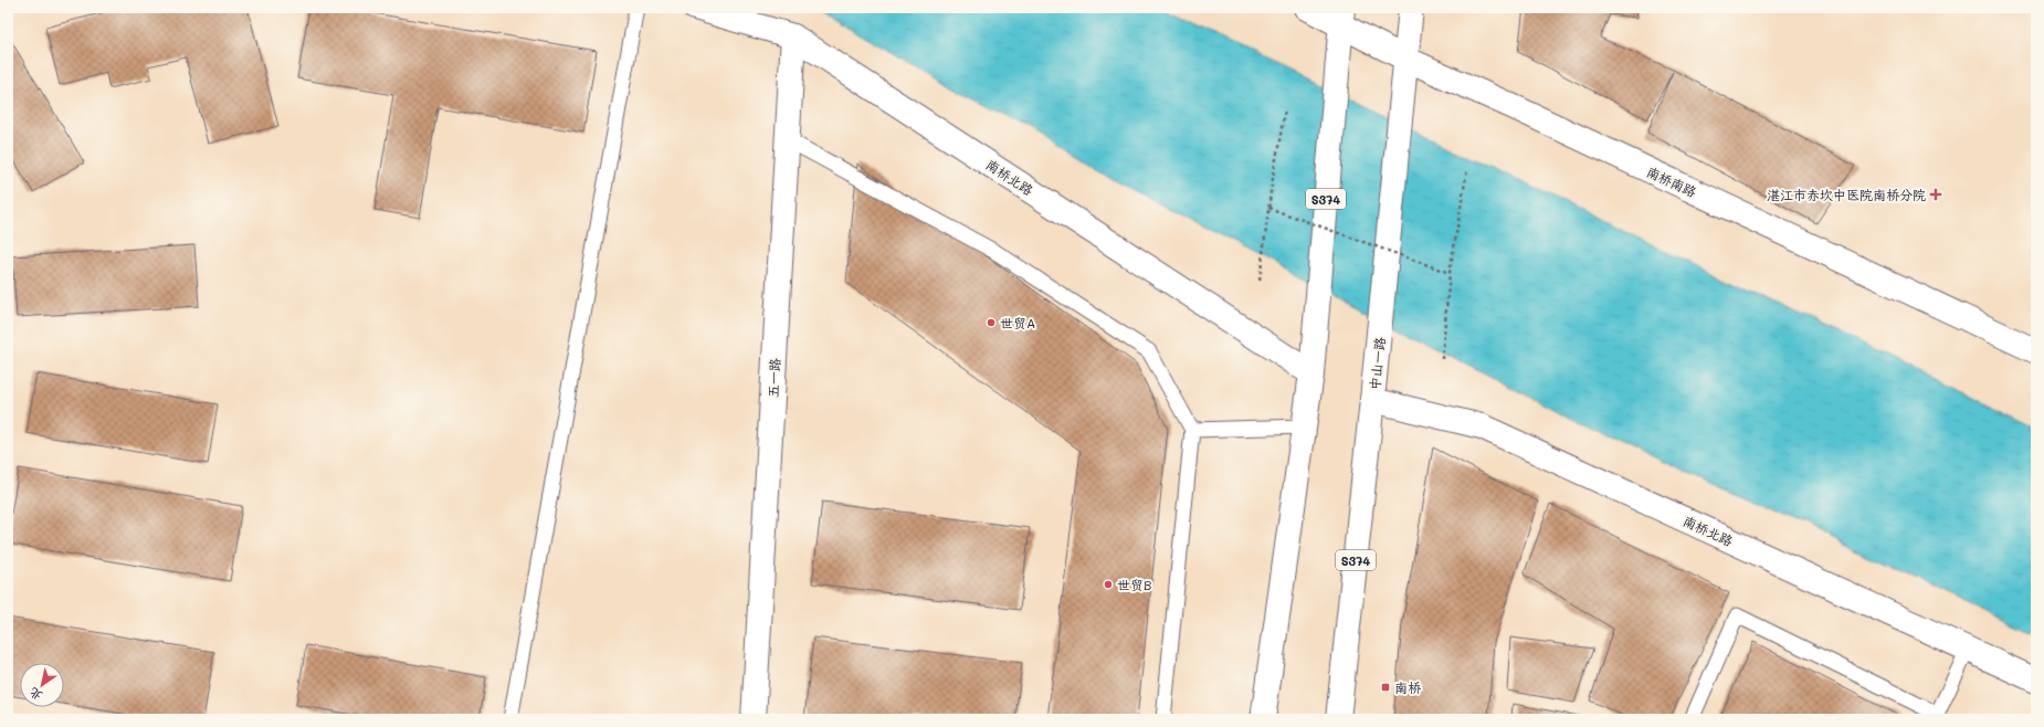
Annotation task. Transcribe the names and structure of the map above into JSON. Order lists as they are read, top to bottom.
{
  "streets": {
    "street": [
      "南桥北路",
      "南桥南路",
      "S374",
      "中山一路",
      "五一路"
    ]
  },
  "crossings": [
    ["南桥北路", "S374"],
    ["南桥北路", "中山一路"],
    ["南桥北路", "五一路"],
    ["南桥南路", "S374"],
    ["南桥南路", "中山一路"]
  ],
  "places": {
    "health": ["湛江市赤坎中医院南桥分院"],
    "other": ["世贸A", "世贸B"],
    "transit": ["南桥"]
  },
  "north": "bottom left"
}
